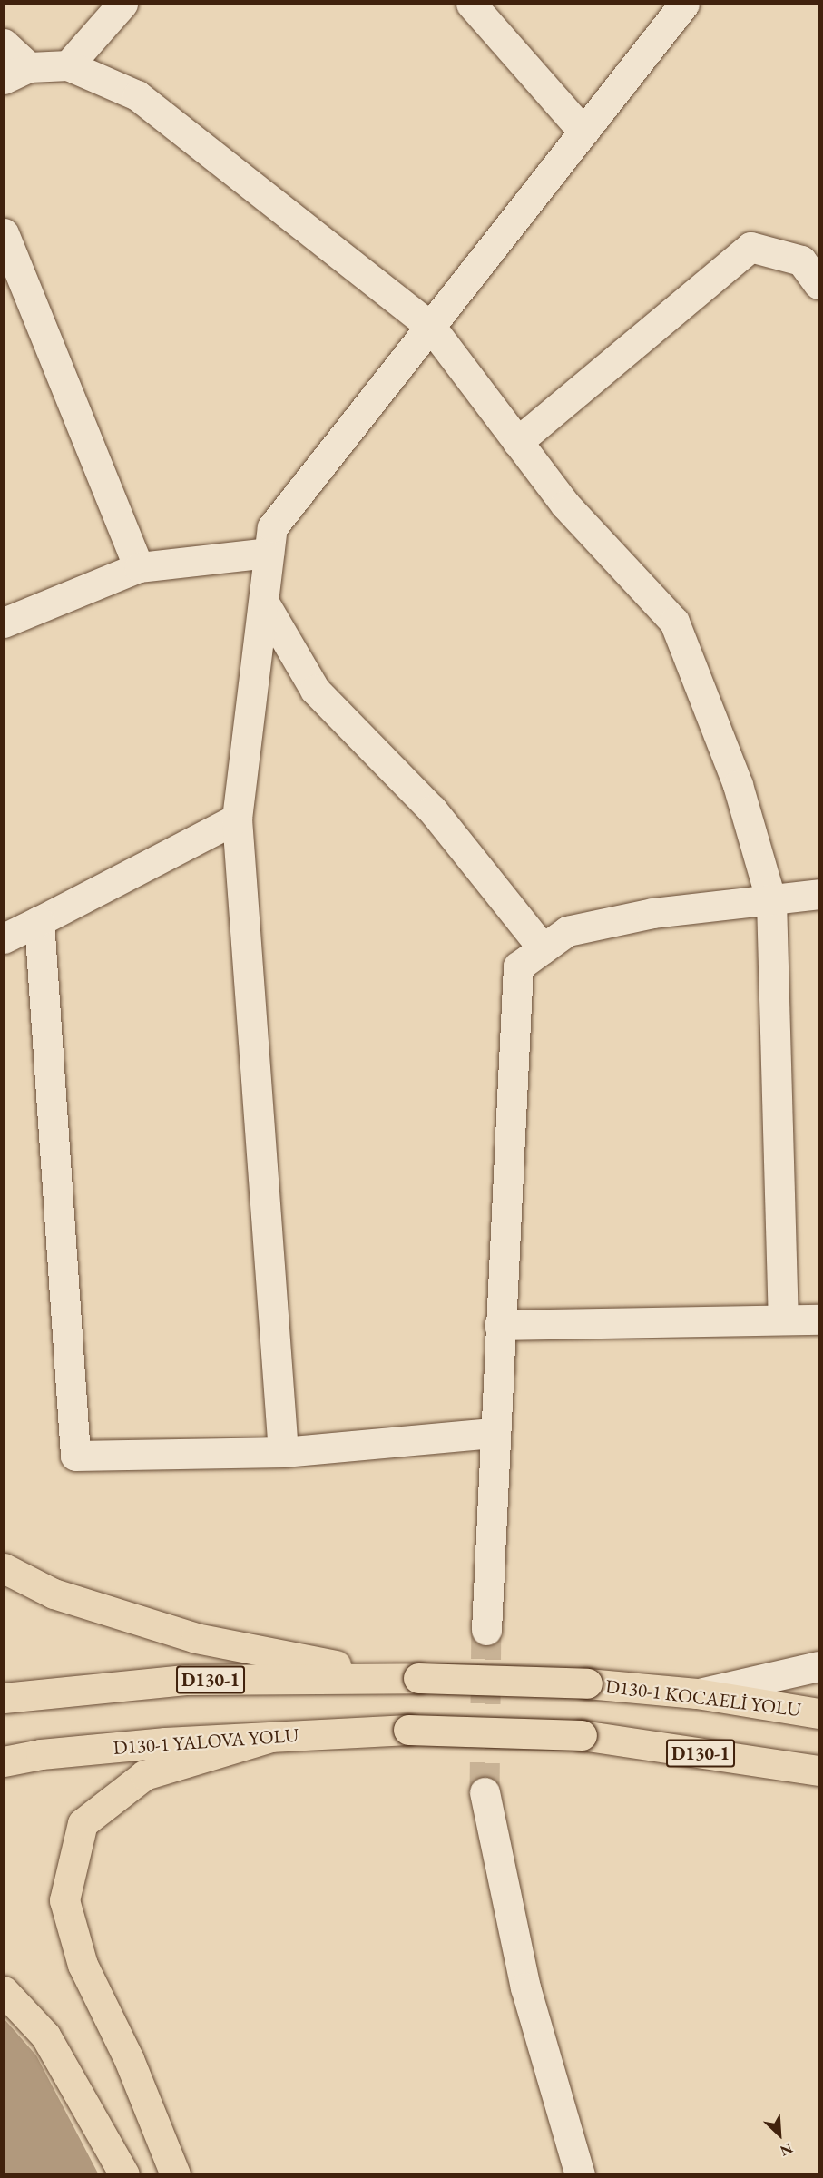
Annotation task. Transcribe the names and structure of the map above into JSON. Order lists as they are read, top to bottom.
{
  "streets": {
    "main road": ["D130-1", "D130-1 KOCAELİ YOLU", "D130-1 YALOVA YOLU"]
  },
  "crossings": [
    ["D130-1", "D130-1 KOCAELİ YOLU"]
  ],
  "north": "bottom right"
}
